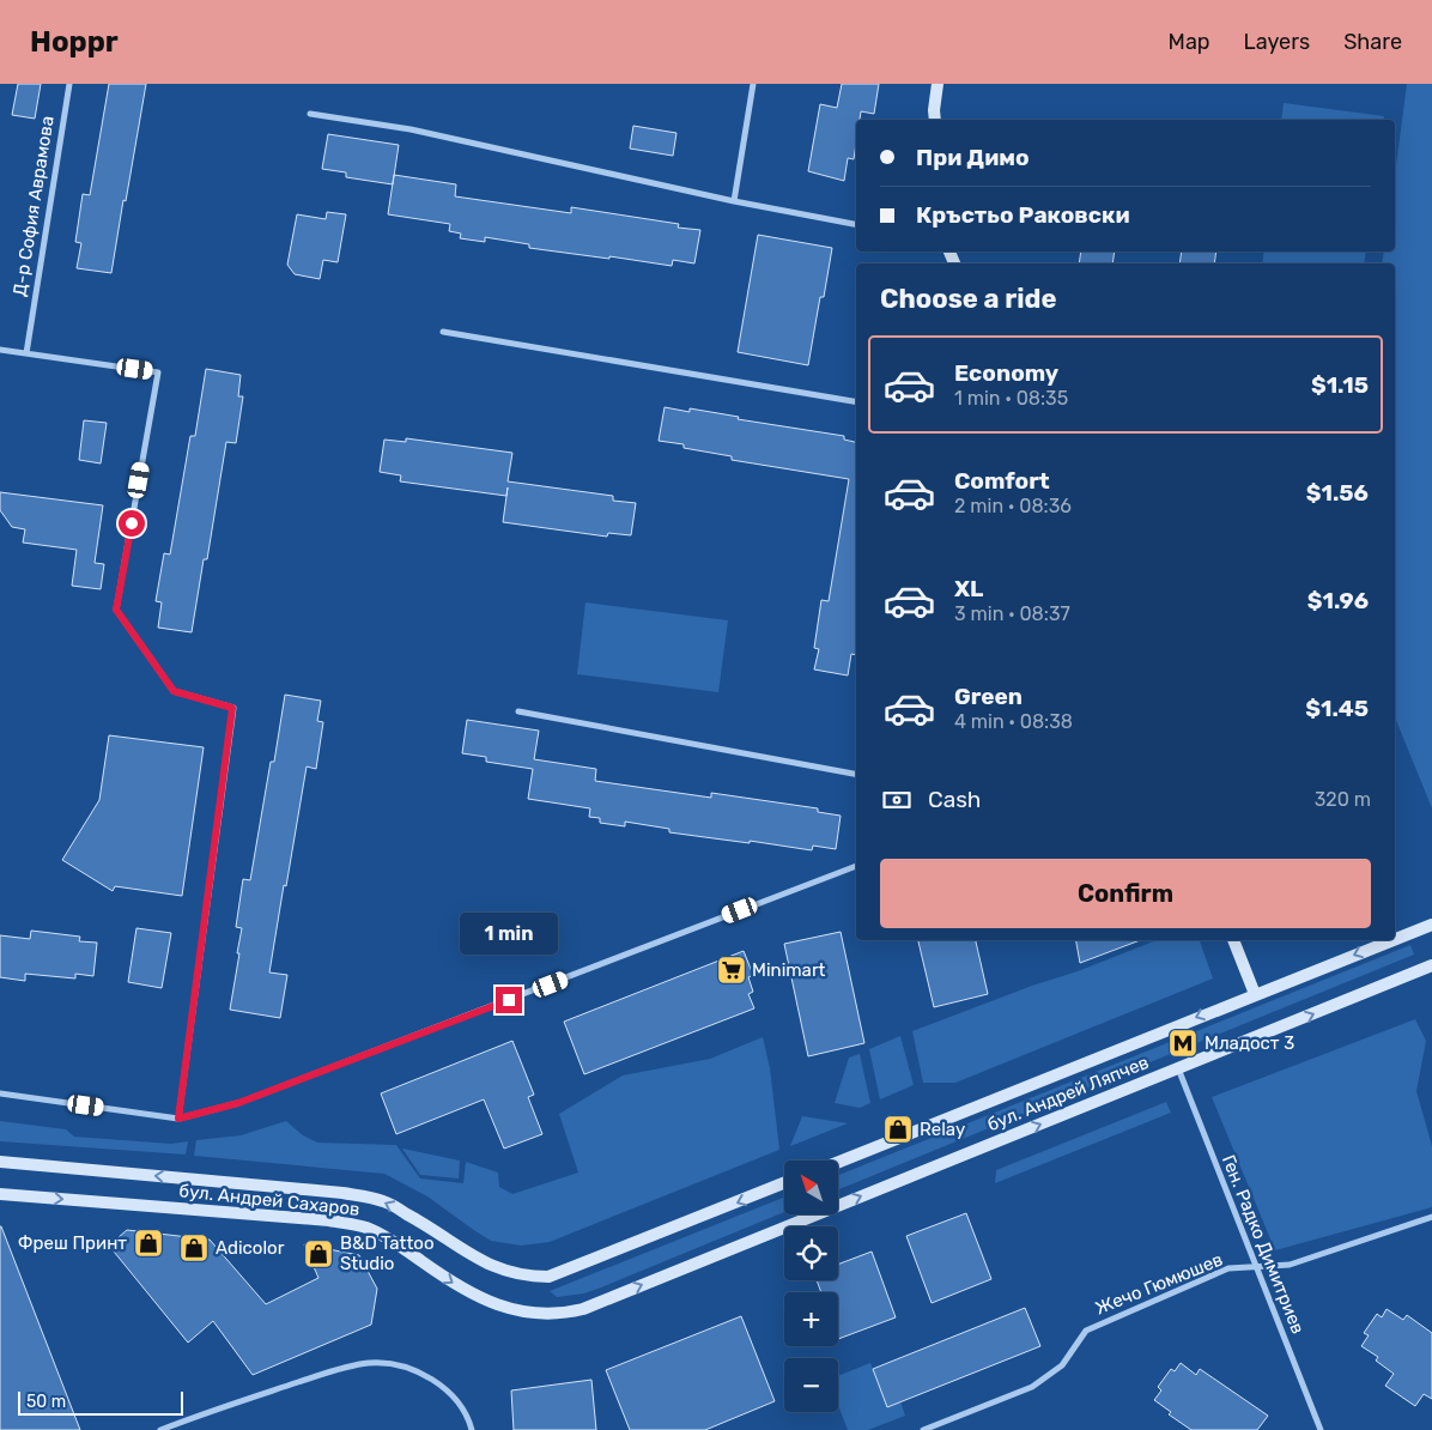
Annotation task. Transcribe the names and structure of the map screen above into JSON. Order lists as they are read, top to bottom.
{
  "streets": {
    "main road": ["бул. Андрей Ляпчев", "бул. Андрей Сахаров"],
    "street": ["Д-р София Аврамова", "Ген. Радко Димитриев", "Жечо Гюмюшев"]
  },
  "crossings": [
    ["бул. Андрей Ляпчев", "бул. Андрей Сахаров"],
    ["бул. Андрей Ляпчев", "Ген. Радко Димитриев"],
    ["Ген. Радко Димитриев", "Жечо Гюмюшев"]
  ],
  "places": {
    "supermarket": ["Minimart"],
    "metro station": ["Младост 3"],
    "shop": [
      "Relay",
      "Фреш Принт",
      "Adicolor",
      "B&D Tattoo Studio"
    ]
  },
  "scale_bar": "50 m",
  "north": "top left",
  "page": {
    "header": "Hoppr",
    "nav": ["Map", "Layers", "Share"],
    "banner": ["При Димо", "Кръстьо Раковски"],
    "heading": "Choose a ride",
    "list": [
      {
        "name": "Economy",
        "note": "1 min · 08:35",
        "value": "$1.15"
      },
      {
        "name": "Comfort",
        "note": "2 min · 08:36",
        "value": "$1.56"
      },
      {
        "name": "XL",
        "note": "3 min · 08:37",
        "value": "$1.96"
      },
      {
        "name": "Green",
        "note": "4 min · 08:38",
        "value": "$1.45"
      }
    ],
    "pay": ["Cash", "320 m"],
    "buttons": "Confirm",
    "bubble": "1 min",
    "map_buttons": ["+", "−"],
    "scale": "50 m"
  }
}
